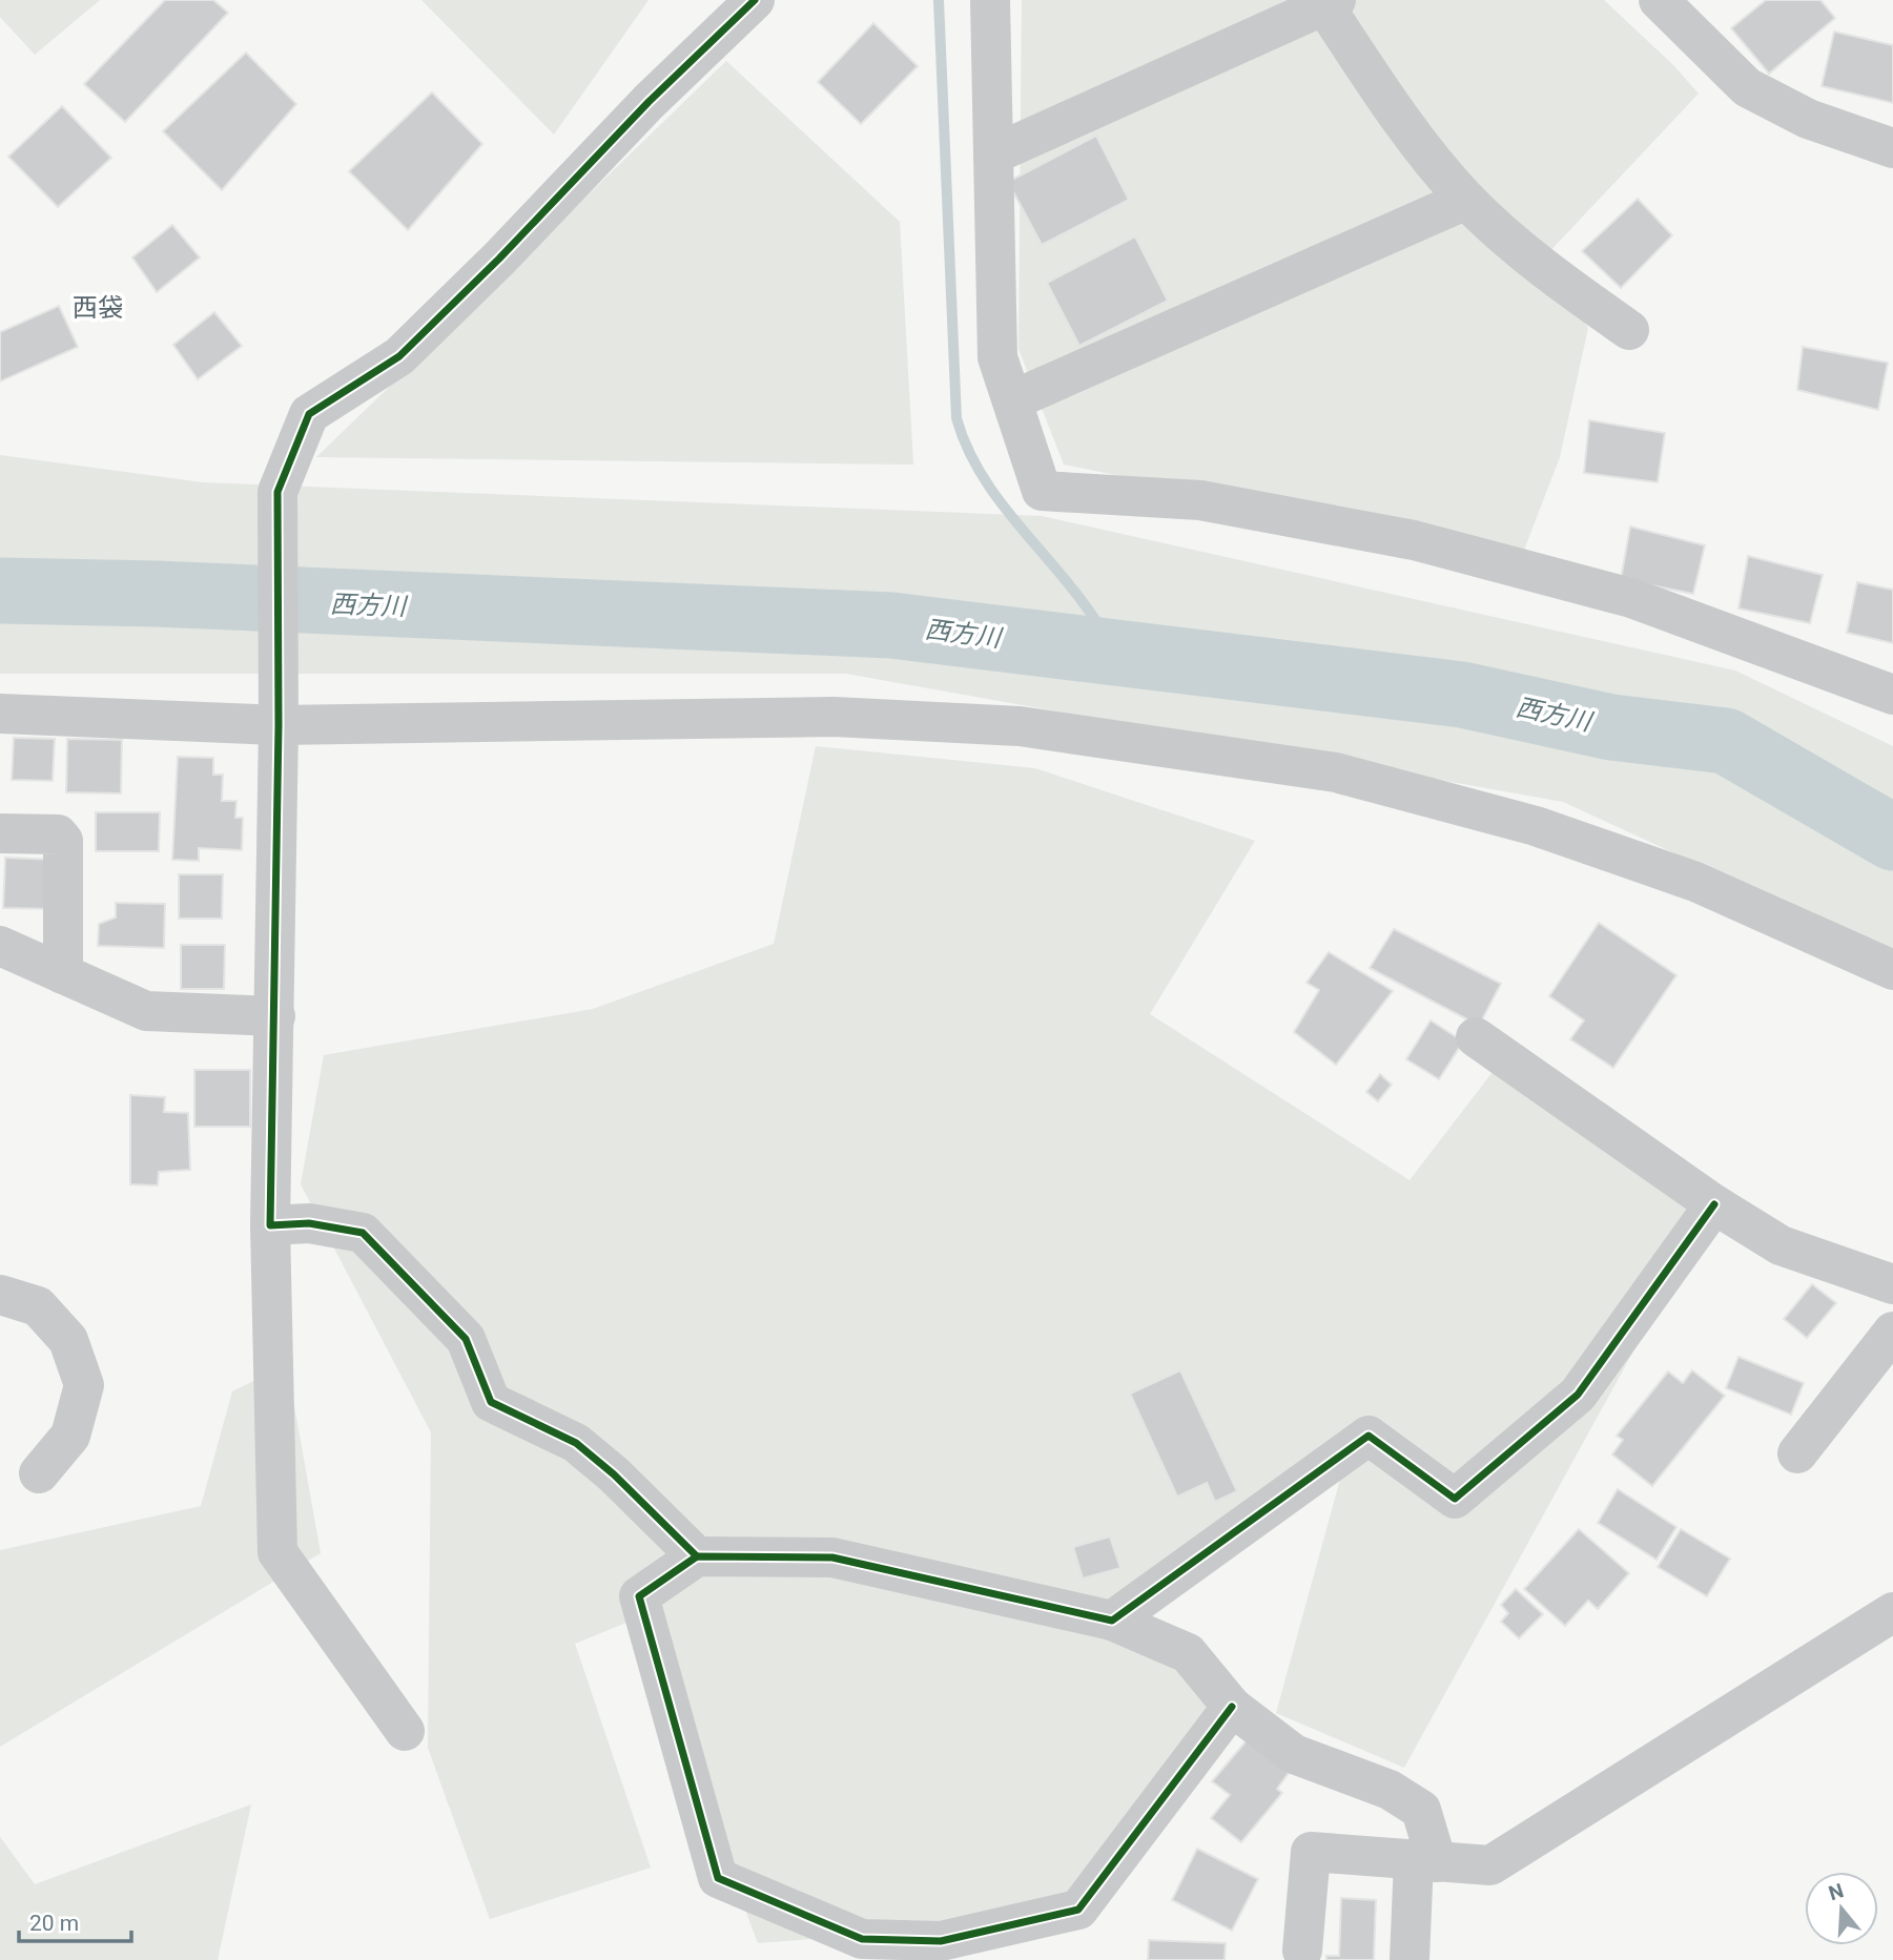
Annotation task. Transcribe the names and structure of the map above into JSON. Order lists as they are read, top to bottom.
{
  "districts": ["西袋"],
  "water": ["西方川"],
  "scale_bar": "20 m",
  "north": "top"
}
